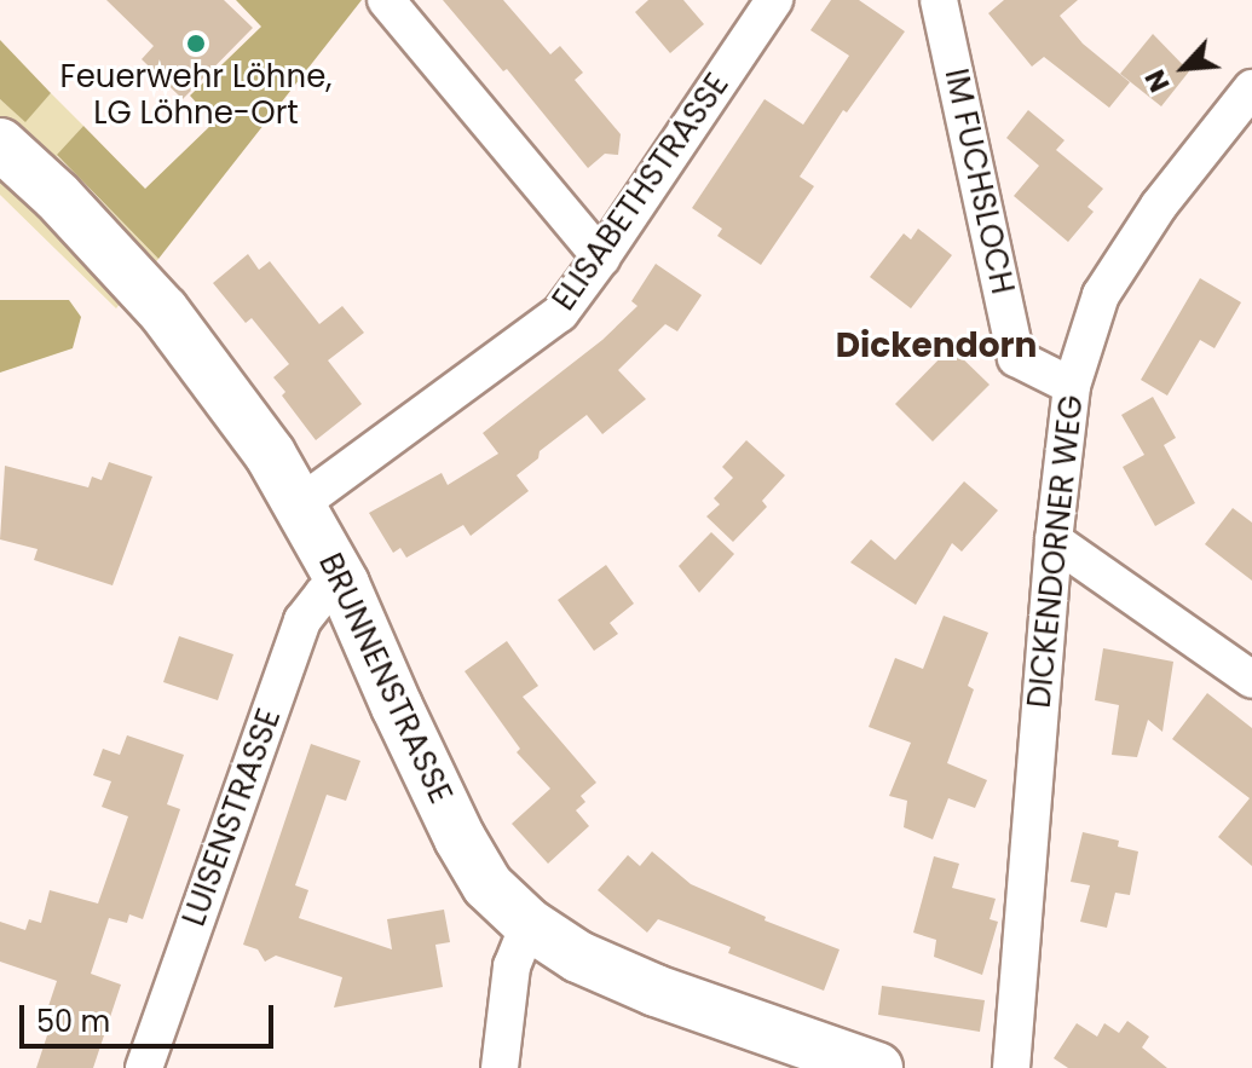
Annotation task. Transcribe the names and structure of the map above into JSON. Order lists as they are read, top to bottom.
{
  "streets": {
    "street": [
      "IM FUCHSLOCH",
      "ELISABETHSTRASSE",
      "DICKENDORNER WEG",
      "BRUNNENSTRASSE",
      "LUISENSTRASSE"
    ]
  },
  "crossings": [
    ["IM FUCHSLOCH", "DICKENDORNER WEG"],
    ["ELISABETHSTRASSE", "BRUNNENSTRASSE"],
    ["BRUNNENSTRASSE", "LUISENSTRASSE"]
  ],
  "districts": ["Dickendorn"],
  "places": ["Feuerwehr Löhne, LG Löhne-Ort"],
  "scale_bar": "50 m",
  "north": "bottom left"
}
